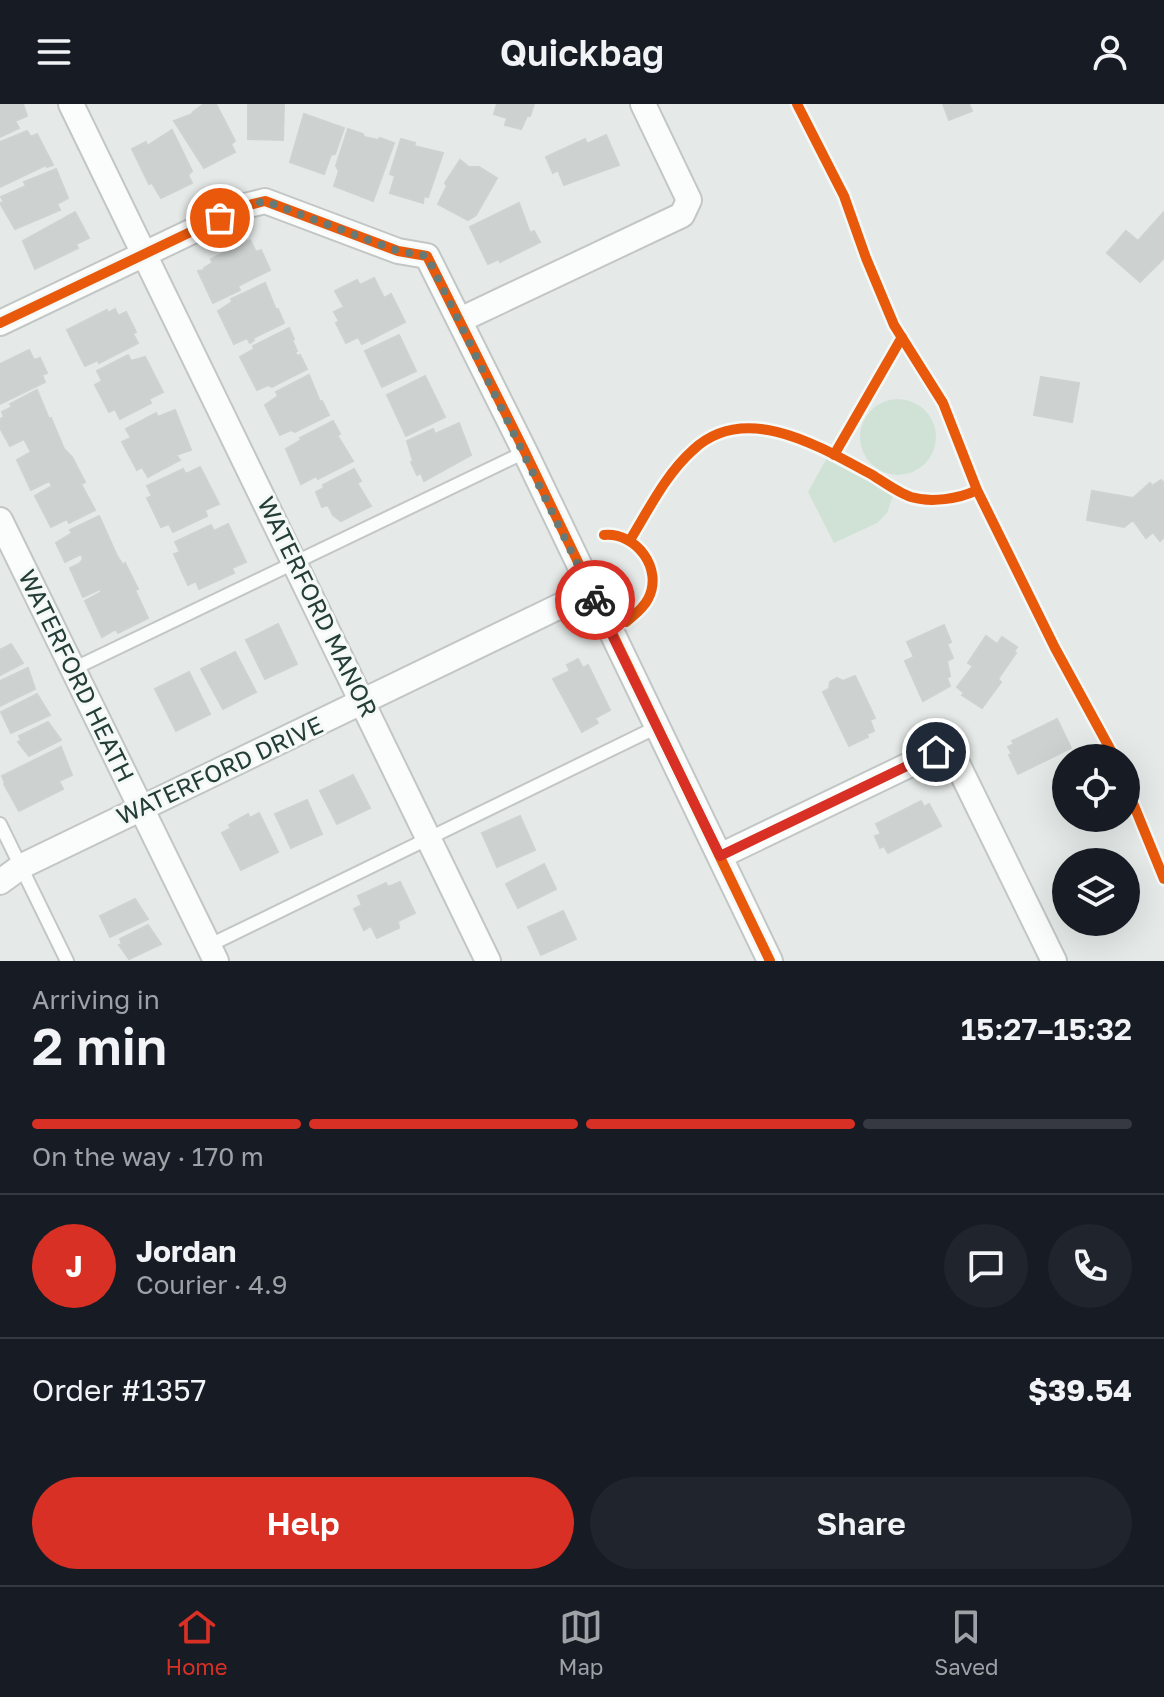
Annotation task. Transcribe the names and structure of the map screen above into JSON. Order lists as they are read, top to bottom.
{
  "streets": {
    "street": ["WATERFORD MANOR", "WATERFORD HEATH", "WATERFORD DRIVE"]
  },
  "crossings": [
    ["WATERFORD MANOR", "WATERFORD DRIVE"],
    ["WATERFORD HEATH", "WATERFORD DRIVE"]
  ],
  "page": {
    "header": "Quickbag",
    "heading": ["2 min", "Arriving in", "15:27–15:32"],
    "panel": [
      "Jordan",
      "Courier · 4.9",
      "Order #1357",
      "$39.54"
    ],
    "bar": "On the way · 170 m",
    "round": "J",
    "buttons": ["Help", "Share"],
    "tabs": ["Home", "Map", "Saved"]
  }
}
